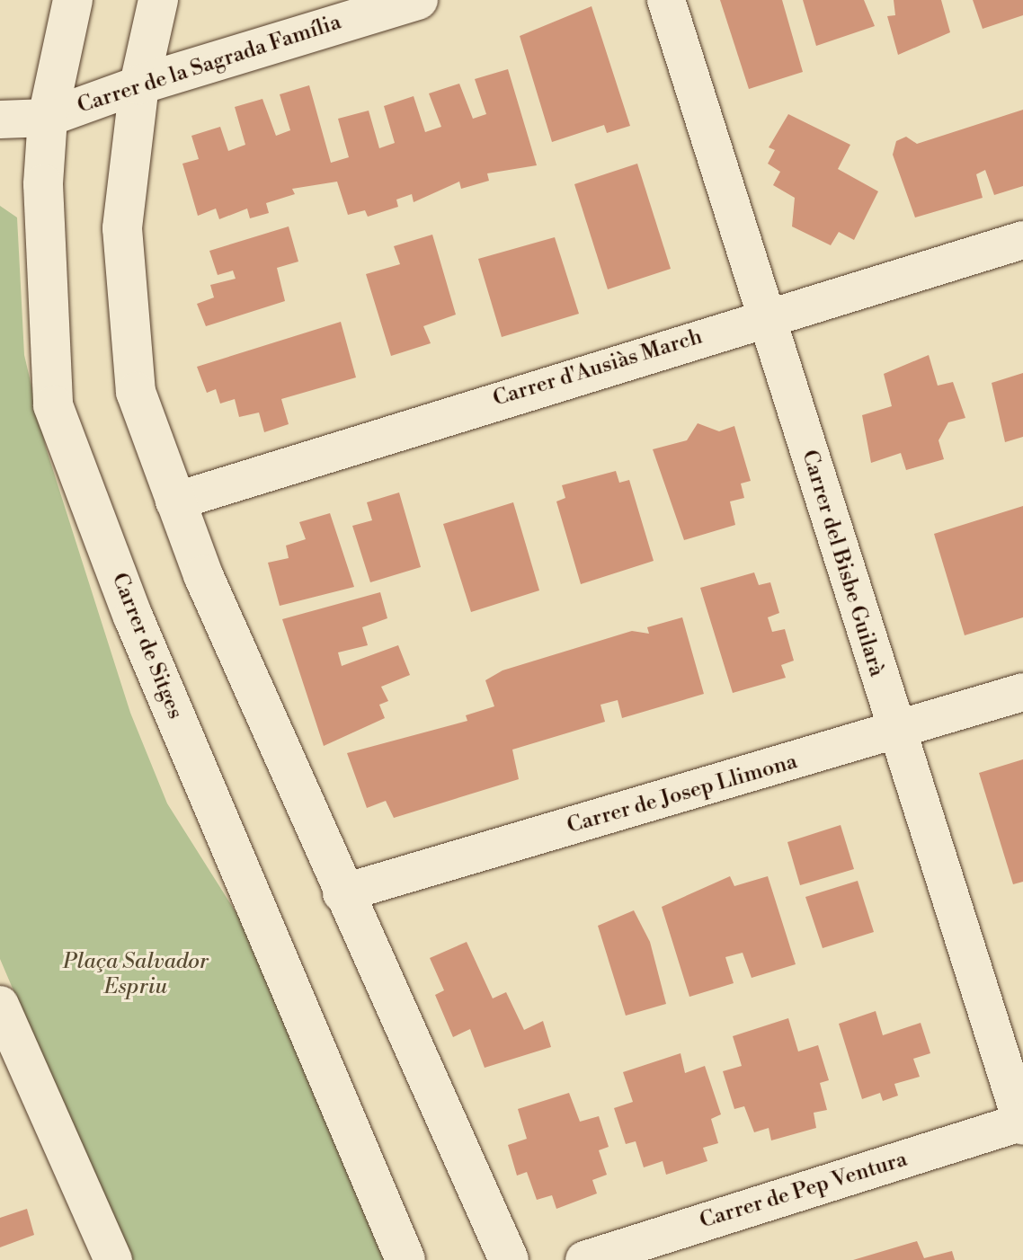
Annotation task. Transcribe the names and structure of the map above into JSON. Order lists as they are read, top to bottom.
{
  "streets": {
    "street": [
      "Carrer de la Sagrada Família",
      "Carrer d'Ausiàs March",
      "Carrer del Bisbe Guilarà",
      "Carrer de Sitges",
      "Carrer de Josep Llimona",
      "Carrer de Pep Ventura"
    ]
  },
  "crossings": [
    ["Carrer de la Sagrada Família", "Carrer de Sitges"],
    ["Carrer d'Ausiàs March", "Carrer del Bisbe Guilarà"],
    ["Carrer del Bisbe Guilarà", "Carrer de Josep Llimona"],
    ["Carrer del Bisbe Guilarà", "Carrer de Pep Ventura"]
  ],
  "parks": ["Plaça Salvador Espriu"]
}
